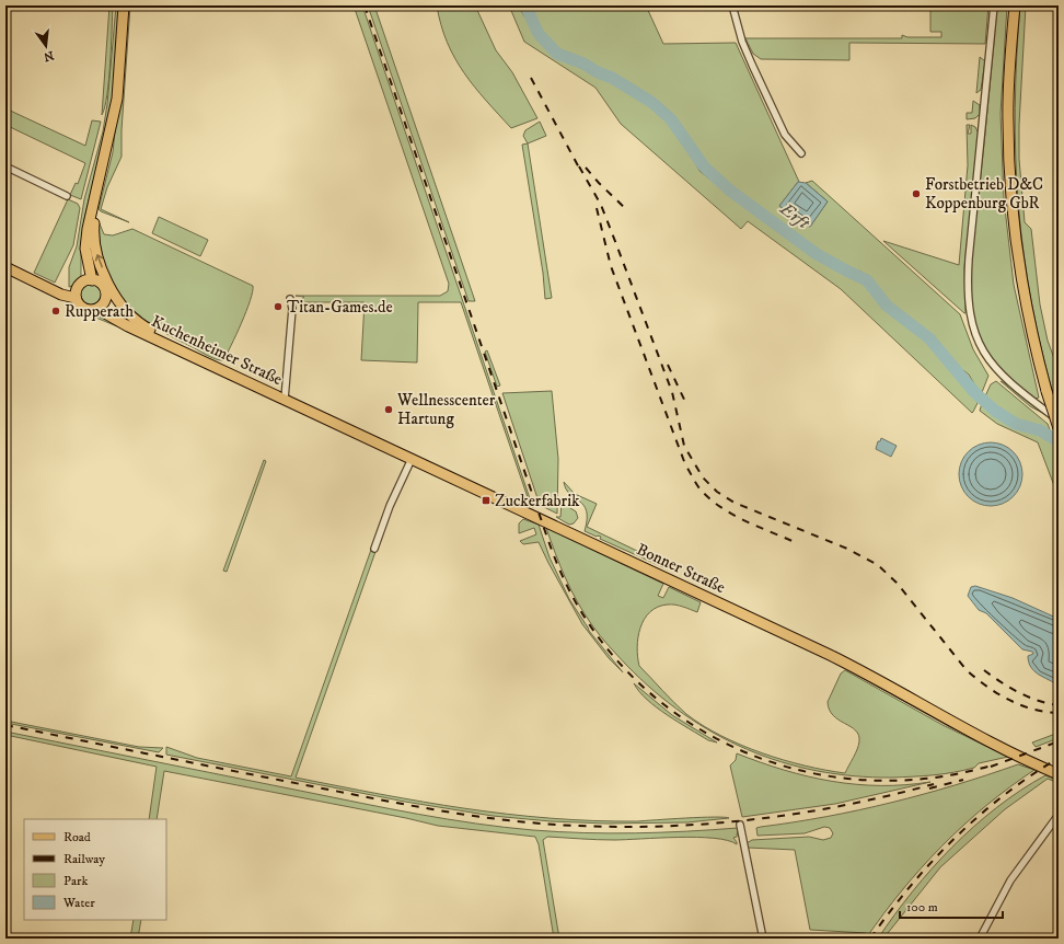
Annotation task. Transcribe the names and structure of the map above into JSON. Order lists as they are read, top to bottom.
{
  "streets": {
    "main road": ["Kuchenheimer Straße", "Bonner Straße"]
  },
  "crossings": [
    ["Kuchenheimer Straße", "Bonner Straße"]
  ],
  "water": ["Erft"],
  "places": {
    "other": [
      "Forstbetrieb D&C Koppenburg GbR",
      "Titan-Games.de",
      "Rupperath",
      "Wellnesscenter Hartung"
    ],
    "transit": ["Zuckerfabrik"]
  },
  "legend": [
    "Road",
    "Railway",
    "Park",
    "Water"
  ],
  "scale_bar": "100 m",
  "north": "bottom"
}
